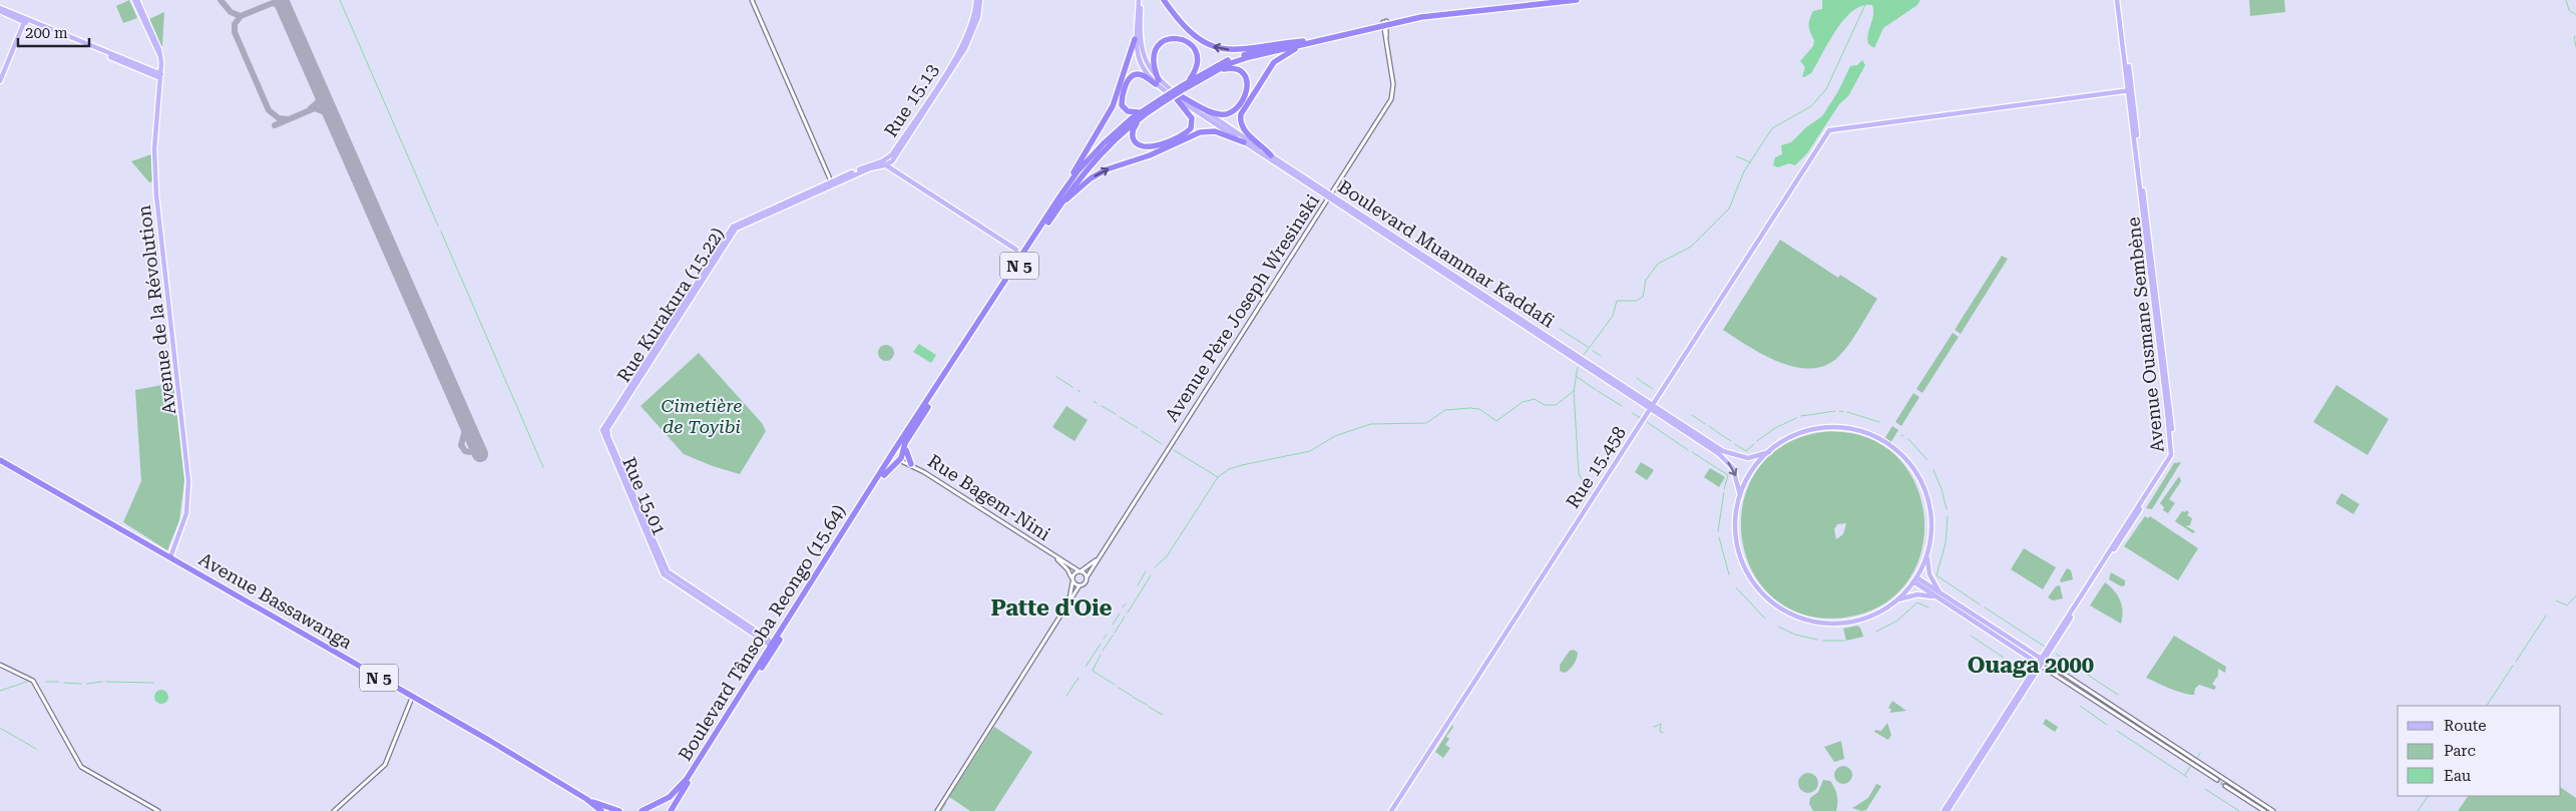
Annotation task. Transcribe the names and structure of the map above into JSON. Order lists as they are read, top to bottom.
{
  "streets": {
    "highway": ["N 5", "Avenue Bassawanga", "Boulevard Tânsoba Reongo (15.64)"],
    "main road": [
      "Rue 15.13",
      "Boulevard Muammar Kaddafi",
      "Rue Kurakura (15.22)",
      "Avenue de la Révolution",
      "Avenue Ousmane Sembène",
      "Rue 15.458",
      "Rue 15.01"
    ],
    "street": ["Avenue Père Joseph Wresinski", "Rue Bagem-Nini"]
  },
  "crossings": [
    ["Rue 15.13", "Rue Kurakura (15.22)"],
    ["Boulevard Muammar Kaddafi", "Avenue Père Joseph Wresinski"],
    ["Boulevard Muammar Kaddafi", "Rue 15.458"],
    ["N 5", "Avenue Père Joseph Wresinski"],
    ["N 5", "Rue Bagem-Nini"],
    ["N 5", "Boulevard Tânsoba Reongo (15.64)"],
    ["Rue Kurakura (15.22)", "Rue 15.01"],
    ["Avenue Père Joseph Wresinski", "Rue Bagem-Nini"],
    ["Avenue de la Révolution", "Avenue Bassawanga"],
    ["Avenue Ousmane Sembène", "Rue 15.458"]
  ],
  "districts": ["Patte d'Oie", "Ouaga 2000"],
  "parks": ["Cimetière de Toyibi"],
  "legend": ["Route", "Parc", "Eau"],
  "scale_bar": "200 m"
}
